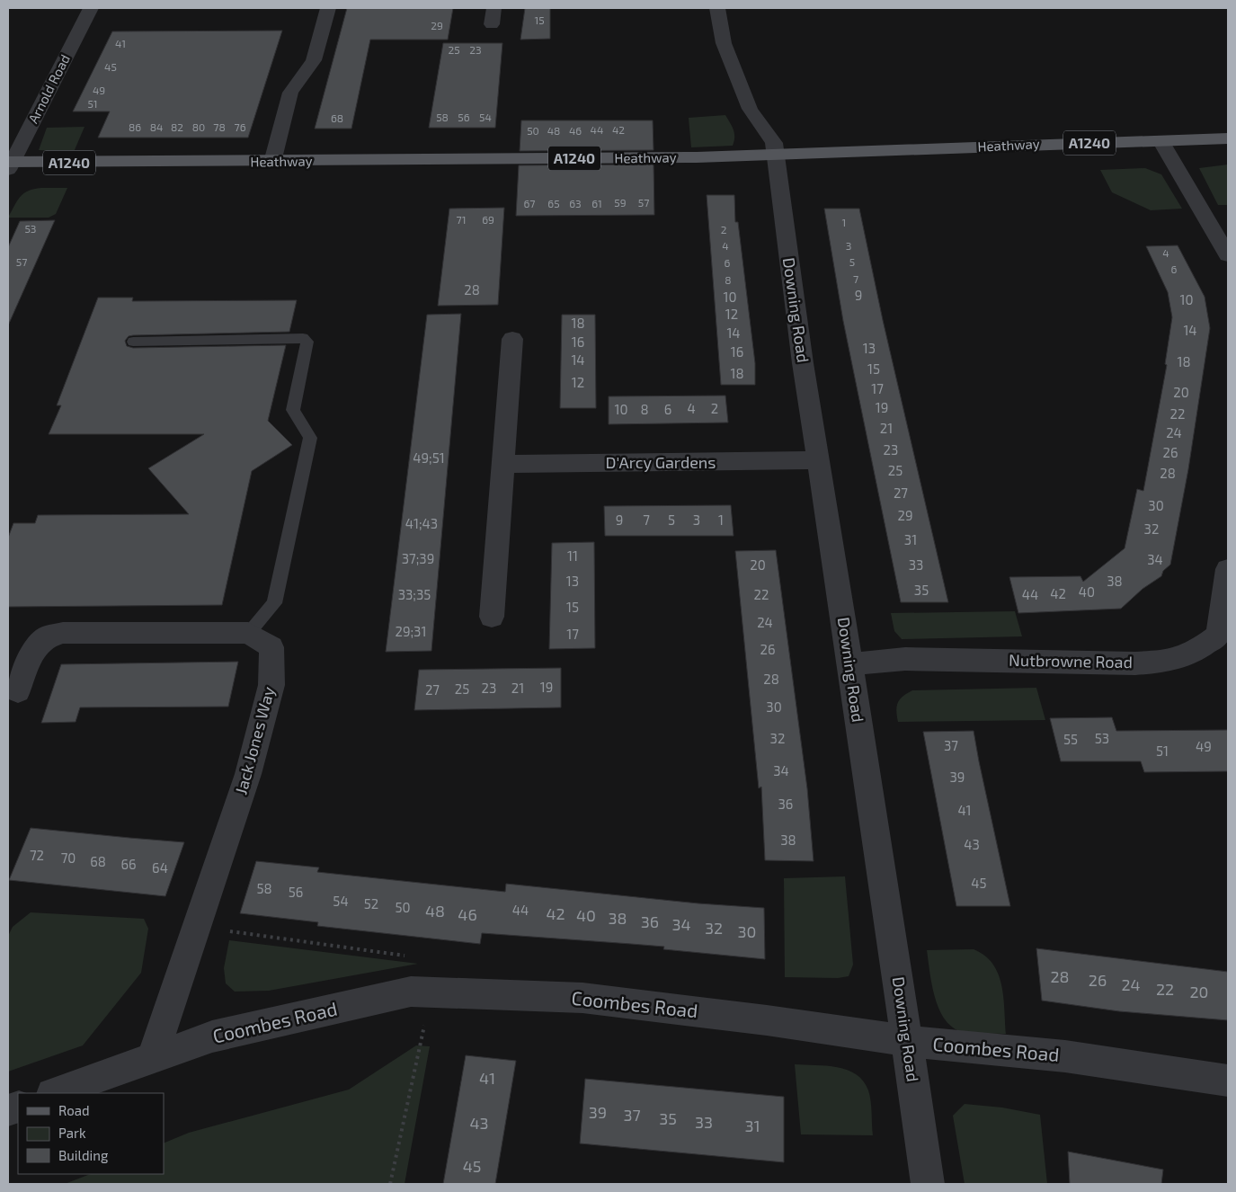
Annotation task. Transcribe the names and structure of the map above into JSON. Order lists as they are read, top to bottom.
{
  "streets": {
    "main road": ["A1240", "Heathway"],
    "street": [
      "Arnold Road",
      "Downing Road",
      "D'Arcy Gardens",
      "Nutbrowne Road",
      "Jack Jones Way",
      "Coombes Road"
    ]
  },
  "crossings": [
    ["Arnold Road", "Heathway"],
    ["Heathway", "Downing Road"],
    ["Downing Road", "D'Arcy Gardens"],
    ["Downing Road", "Nutbrowne Road"],
    ["Downing Road", "Coombes Road"],
    ["Jack Jones Way", "Coombes Road"]
  ],
  "house_numbers": [
    "15",
    "29",
    "41",
    "25",
    "23",
    "45",
    "49",
    "51",
    "58",
    "56",
    "54",
    "68",
    "86",
    "84",
    "82",
    "80",
    "78",
    "76",
    "44",
    "42",
    "50",
    "48",
    "46",
    "59",
    "57",
    "67",
    "65",
    "63",
    "61",
    "71",
    "69",
    "1",
    "53",
    "2",
    "4",
    "3",
    "4",
    "57",
    "5",
    "6",
    "6",
    "7",
    "8",
    "28",
    "9",
    "10",
    "10",
    "12",
    "18",
    "14",
    "14",
    "16",
    "13",
    "16",
    "14",
    "18",
    "15",
    "18",
    "12",
    "17",
    "20",
    "19",
    "4",
    "2",
    "10",
    "8",
    "6",
    "22",
    "21",
    "24",
    "23",
    "26",
    "49;51",
    "25",
    "28",
    "27",
    "30",
    "29",
    "9",
    "7",
    "5",
    "3",
    "1",
    "41;43",
    "32",
    "31",
    "11",
    "37;39",
    "34",
    "20",
    "33",
    "13",
    "38",
    "35",
    "40",
    "42",
    "33;35",
    "22",
    "44",
    "15",
    "24",
    "29;31",
    "17",
    "26",
    "28",
    "19",
    "23",
    "21",
    "25",
    "27",
    "30",
    "32",
    "53",
    "55",
    "37",
    "49",
    "51",
    "34",
    "39",
    "36",
    "41",
    "38",
    "43",
    "72",
    "70",
    "68",
    "66",
    "64",
    "45",
    "58",
    "56",
    "54",
    "52",
    "50",
    "44",
    "48",
    "42",
    "46",
    "40",
    "38",
    "36",
    "34",
    "32",
    "30",
    "28",
    "26",
    "24",
    "22",
    "20",
    "41",
    "39",
    "37",
    "35",
    "33",
    "43",
    "31",
    "45"
  ],
  "legend": ["Road", "Park", "Building"]
}
